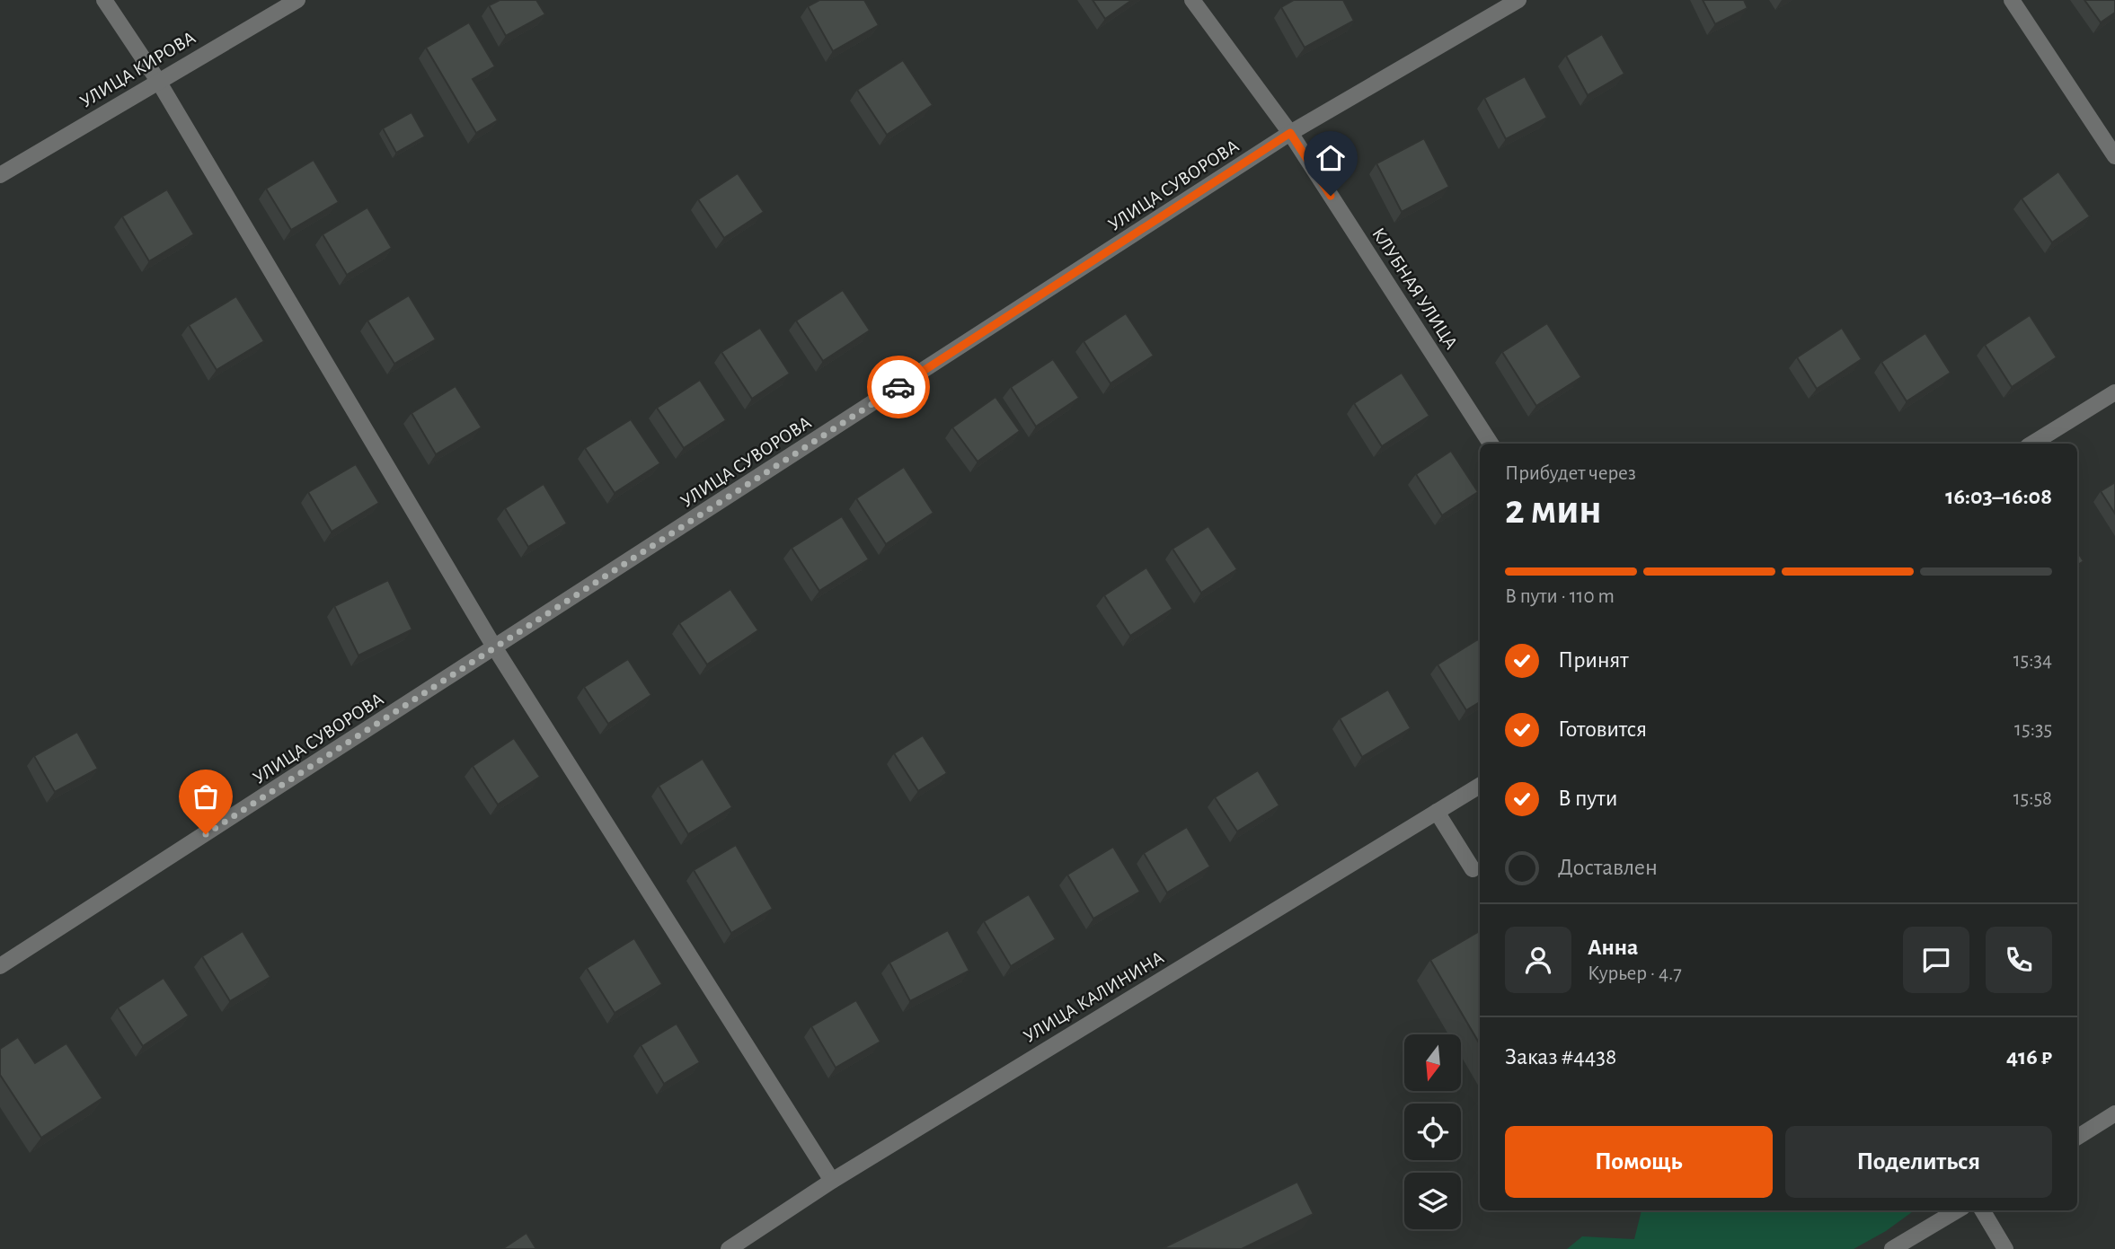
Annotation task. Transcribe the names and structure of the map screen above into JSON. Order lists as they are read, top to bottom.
{
  "streets": {
    "street": [
      "УЛИЦА КИРОВА",
      "УЛИЦА СУВОРОВА",
      "КЛУБНАЯ УЛИЦА",
      "УЛИЦА КАЛИНИНА"
    ]
  },
  "crossings": [
    ["УЛИЦА СУВОРОВА", "КЛУБНАЯ УЛИЦА"]
  ],
  "north": "bottom",
  "page": {
    "heading": ["2 мин", "Прибудет через", "16:03–16:08"],
    "panel": [
      "Анна",
      "Курьер · 4.7",
      "Заказ #4438",
      "416 ₽"
    ],
    "bar": "В пути · 110 m",
    "list": [
      ["Принят", "15:34"],
      ["Готовится", "15:35"],
      ["В пути", "15:58"],
      "Доставлен"
    ],
    "buttons": ["Помощь", "Поделиться"]
  }
}
